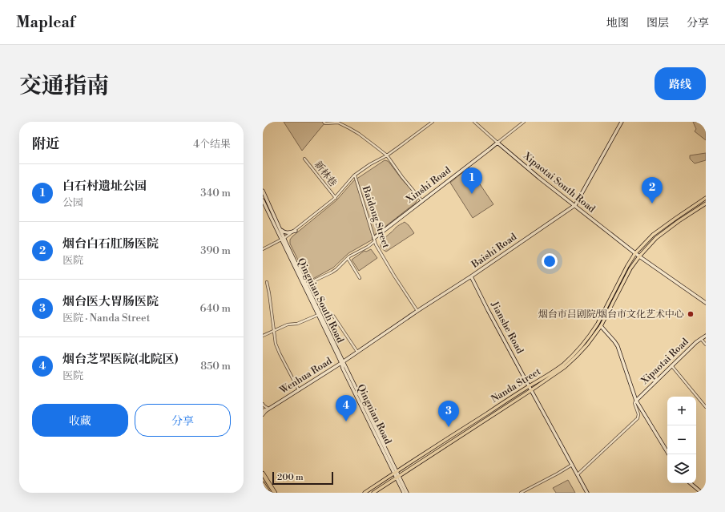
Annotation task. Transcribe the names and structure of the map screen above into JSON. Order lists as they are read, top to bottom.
{
  "streets": {
    "main road": ["Nanda Street"],
    "street": [
      "新林巷",
      "Xipaotai South Road",
      "Xinshi Road",
      "Baidong Street",
      "Baishi Road",
      "Qingnian South Road",
      "Jianshe Road",
      "Xipaotai Road",
      "Wenhua Road",
      "Qingnian Road"
    ]
  },
  "crossings": [
    ["Xipaotai South Road", "Xinshi Road"],
    ["Xipaotai South Road", "Baishi Road"],
    ["Xipaotai South Road", "Nanda Street"],
    ["Xinshi Road", "Baidong Street"],
    ["Xinshi Road", "Qingnian South Road"],
    ["Baidong Street", "Baishi Road"],
    ["Baishi Road", "Qingnian South Road"],
    ["Baishi Road", "Jianshe Road"],
    ["Baishi Road", "Wenhua Road"],
    ["Baishi Road", "Qingnian Road"],
    ["Qingnian South Road", "Wenhua Road"],
    ["Qingnian South Road", "Qingnian Road"],
    ["Jianshe Road", "Nanda Street"],
    ["Wenhua Road", "Qingnian Road"],
    ["Nanda Street", "Qingnian Road"]
  ],
  "places": ["烟台市吕剧院/烟台市文化艺术中心"],
  "scale_bar": "200 m",
  "page": {
    "header": "Mapleaf",
    "nav": ["地图", "图层", "分享"],
    "title": "交通指南",
    "buttons": [
      "路线",
      ["收藏", "分享"]
    ],
    "heading": ["附近", "4个结果"],
    "list": [
      {
        "mark": "1",
        "name": "白石村遗址公园",
        "note": "公园",
        "value": "340 m"
      },
      {
        "mark": "2",
        "name": "烟台白石肛肠医院",
        "note": "医院",
        "value": "390 m"
      },
      {
        "mark": "3",
        "name": "烟台医大胃肠医院",
        "note": "医院 · Nanda Street",
        "value": "640 m"
      },
      {
        "mark": "4",
        "name": "烟台芝罘医院(北院区)",
        "note": "医院",
        "value": "850 m"
      }
    ],
    "pins": [
      "1",
      "2",
      "4",
      "3"
    ],
    "map_buttons": ["+", "−"],
    "scale": "200 m"
  }
}
